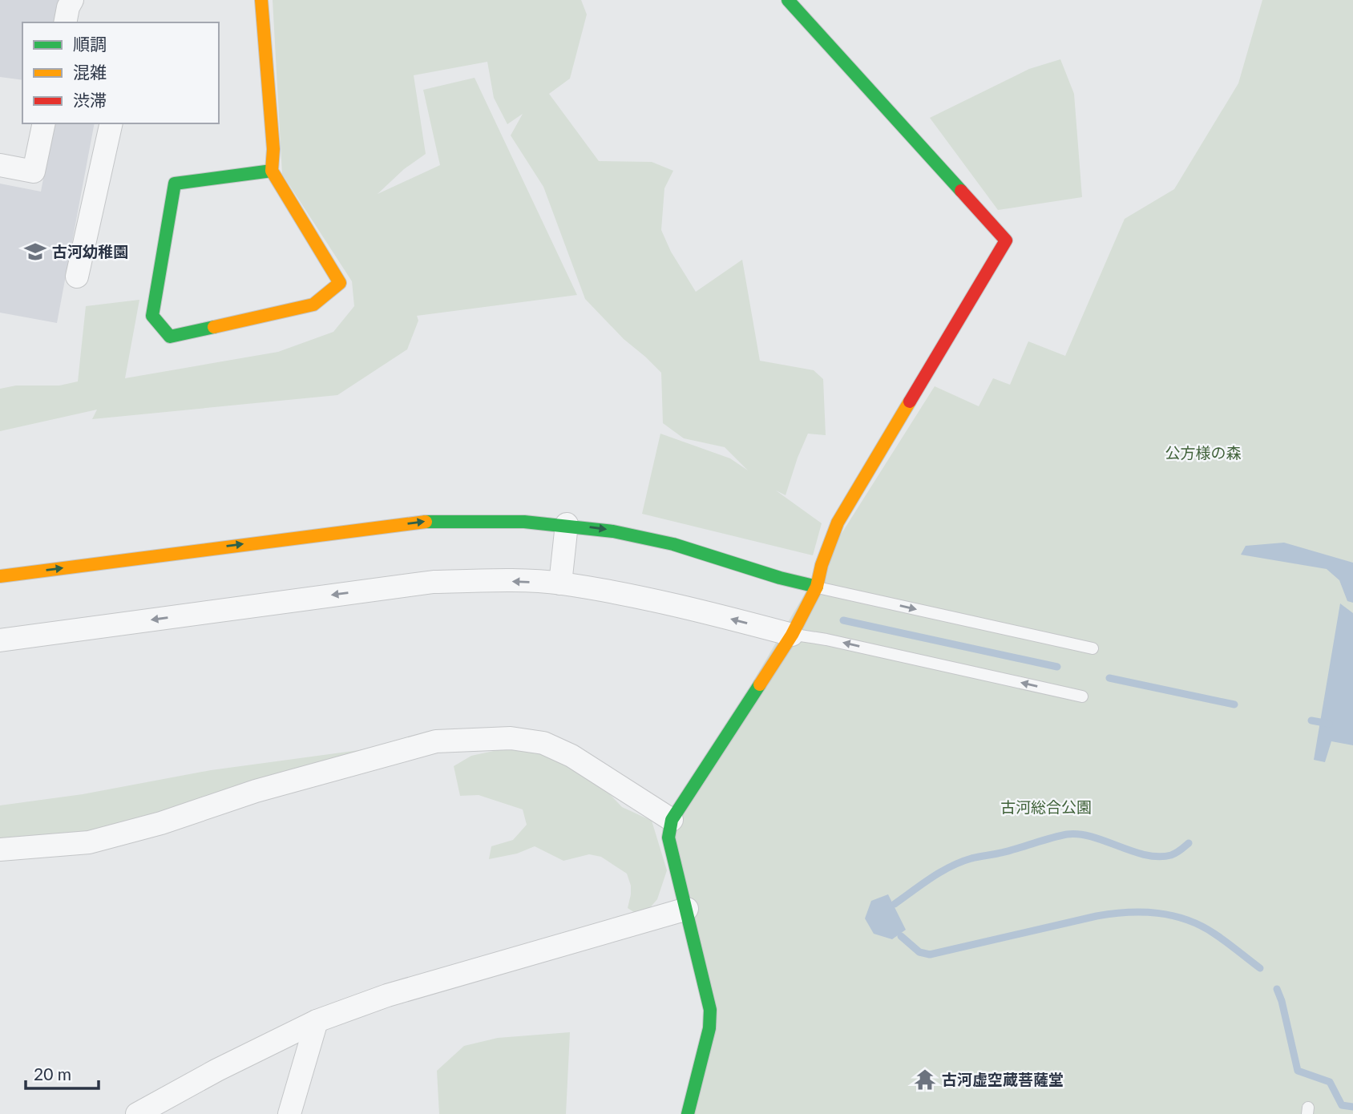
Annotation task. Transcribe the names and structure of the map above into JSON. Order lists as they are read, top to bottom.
{
  "parks": ["公方様の森", "古河総合公園"],
  "places": {
    "school or university": ["古河幼稚園"],
    "temple": ["古河虚空蔵菩薩堂"]
  },
  "legend": ["順調", "混雑", "渋滞"],
  "scale_bar": "20 m"
}
